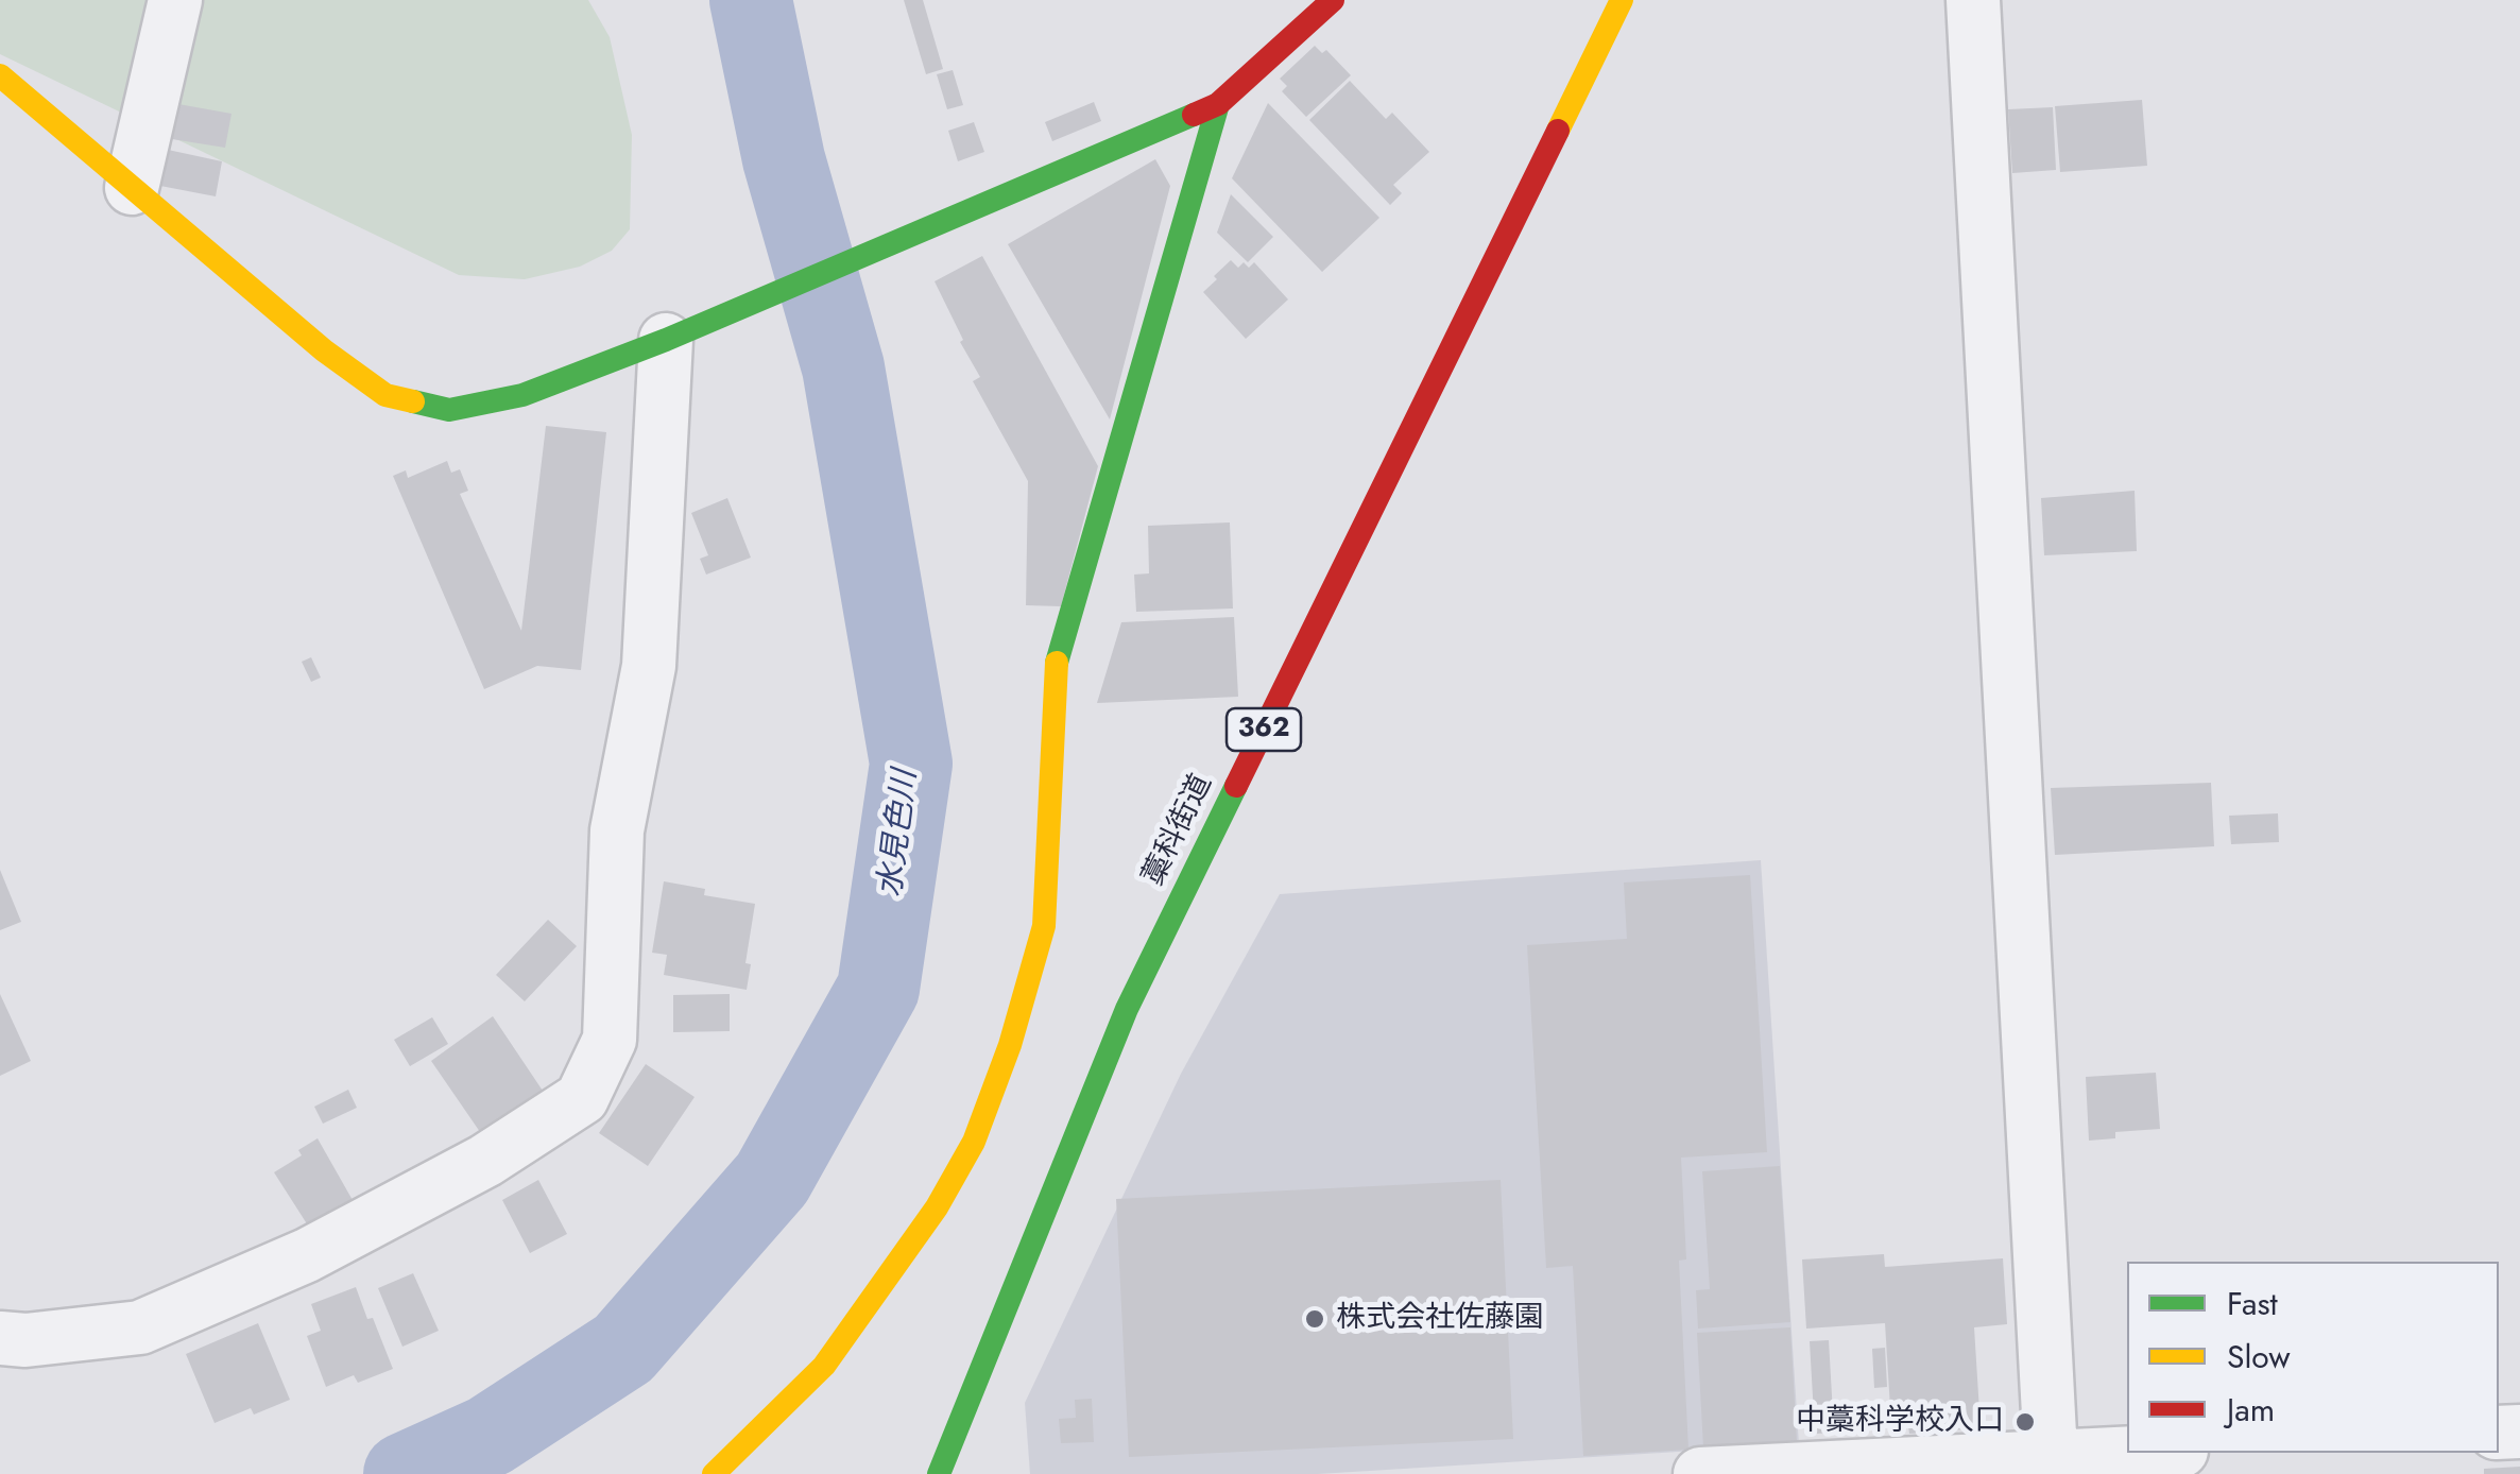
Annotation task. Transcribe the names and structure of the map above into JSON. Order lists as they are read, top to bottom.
{
  "streets": {
    "main road": ["362", "藁科街道"]
  },
  "water": ["水見色川"],
  "places": ["株式会社佐藤園", "中藁科学校入口"],
  "legend": ["Fast", "Slow", "Jam"]
}
